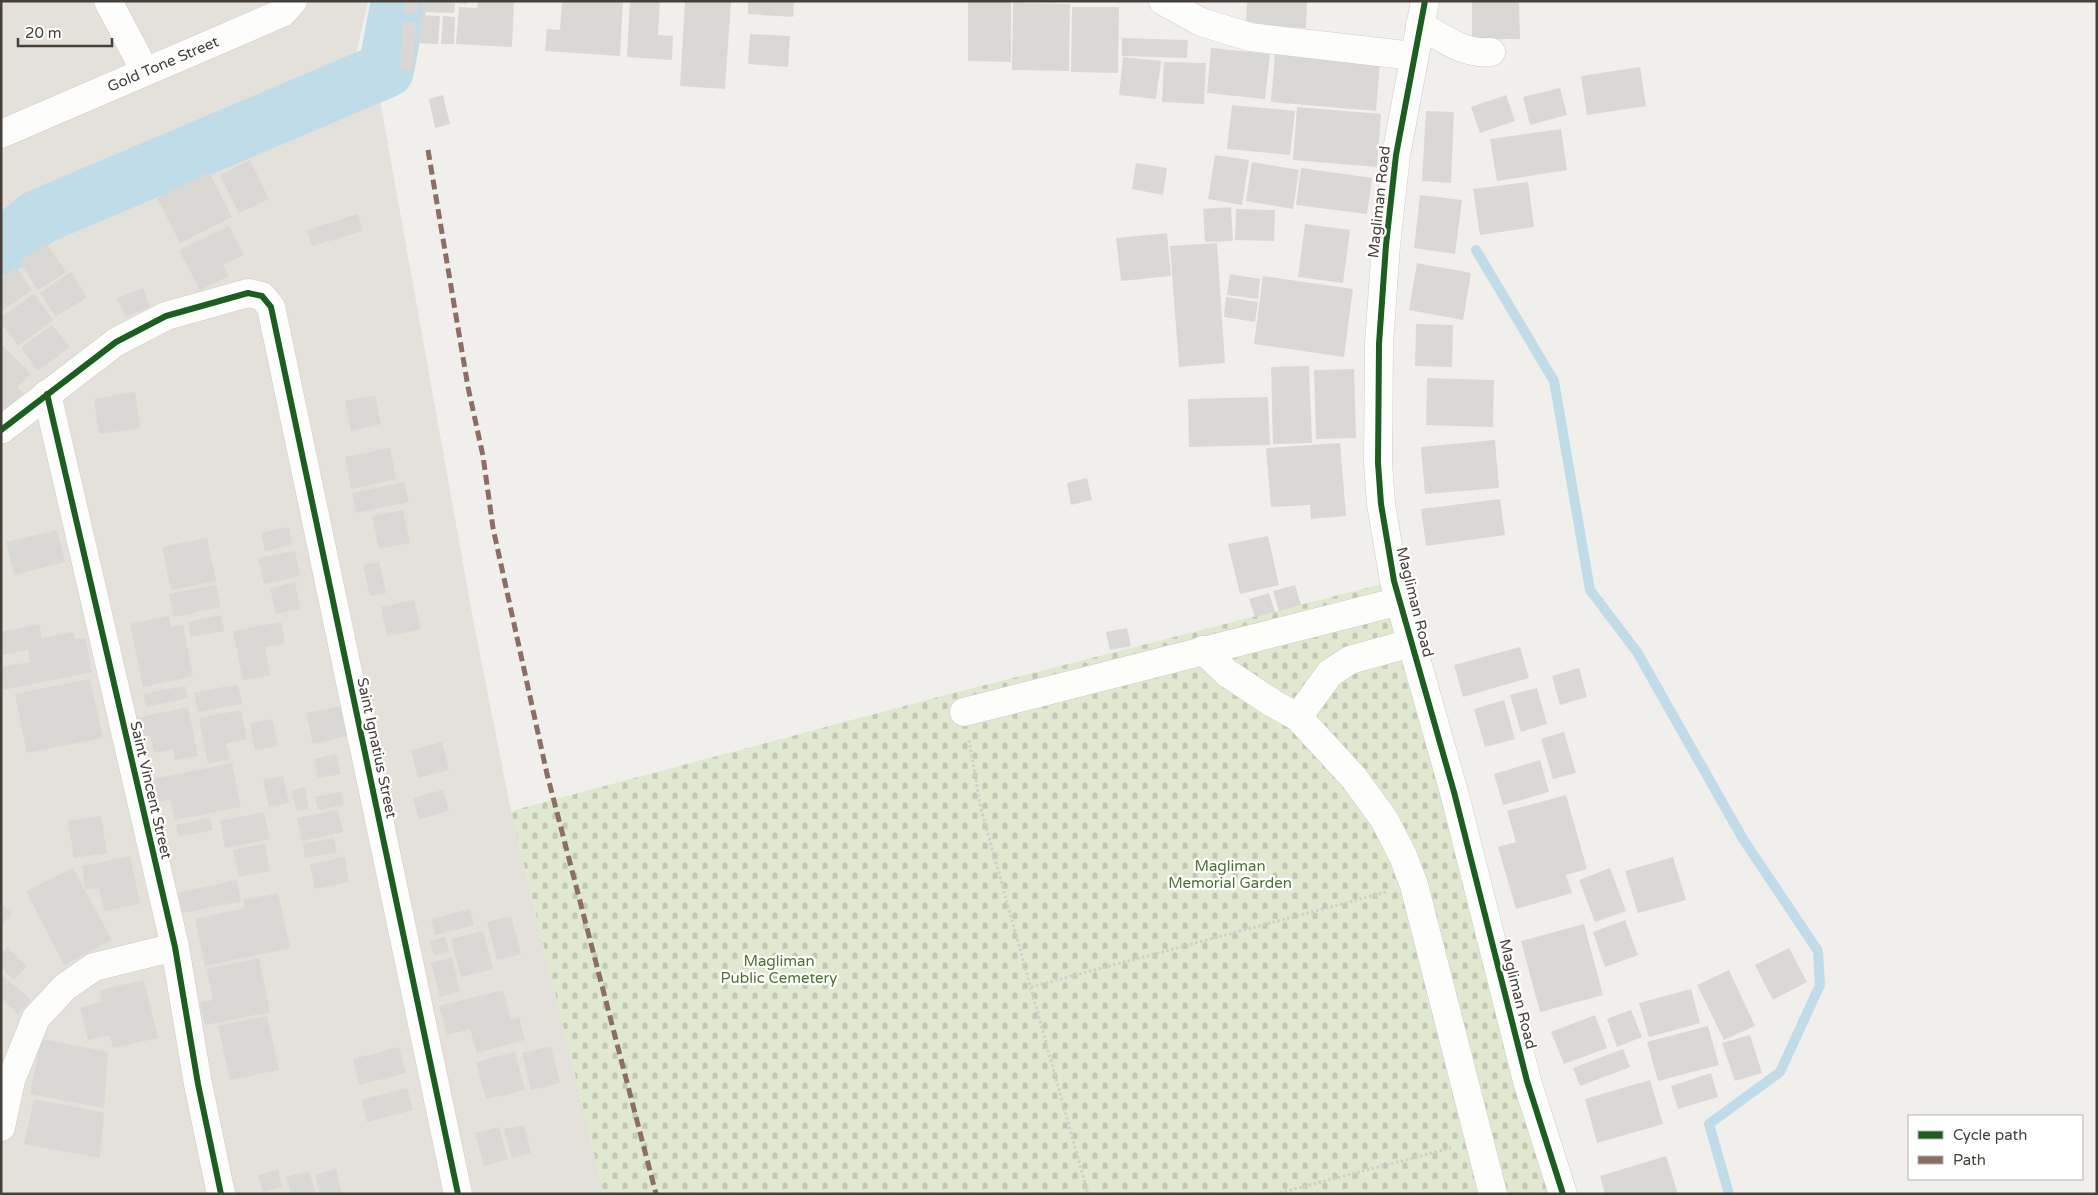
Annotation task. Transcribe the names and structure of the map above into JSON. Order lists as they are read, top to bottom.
{
  "streets": {
    "street": [
      "Gold Tone Street",
      "Magliman Road",
      "Saint Ignatius Street",
      "Saint Vincent Street"
    ]
  },
  "crossings": [
    ["Saint Ignatius Street", "Saint Vincent Street"]
  ],
  "parks": ["Magliman Memorial Garden", "Magliman Public Cemetery"],
  "legend": ["Cycle path", "Path"],
  "scale_bar": "20 m"
}
